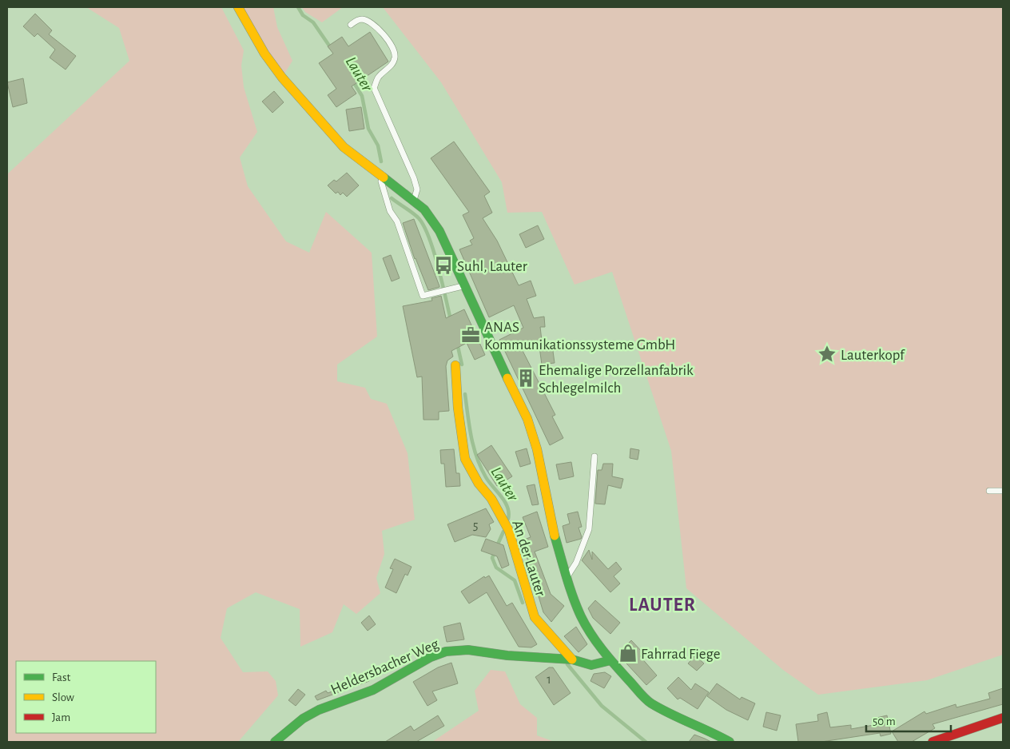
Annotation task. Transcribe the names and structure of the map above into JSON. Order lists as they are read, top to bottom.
{
  "streets": {
    "street": ["An der Lauter", "Heldersbacher Weg"]
  },
  "crossings": [
    ["An der Lauter", "Heldersbacher Weg"]
  ],
  "districts": ["LAUTER"],
  "water": ["Lauter"],
  "places": {
    "bus stop": ["Suhl, Lauter"],
    "office": ["ANAS Kommunikationssysteme GmbH"],
    "place": ["Lauterkopf"],
    "building": ["Ehemalige Porzellanfabrik Schlegelmilch"],
    "shop": ["Fahrrad Fiege"]
  },
  "house_numbers": ["5", "1"],
  "legend": ["Fast", "Slow", "Jam"],
  "scale_bar": "50 m"
}
